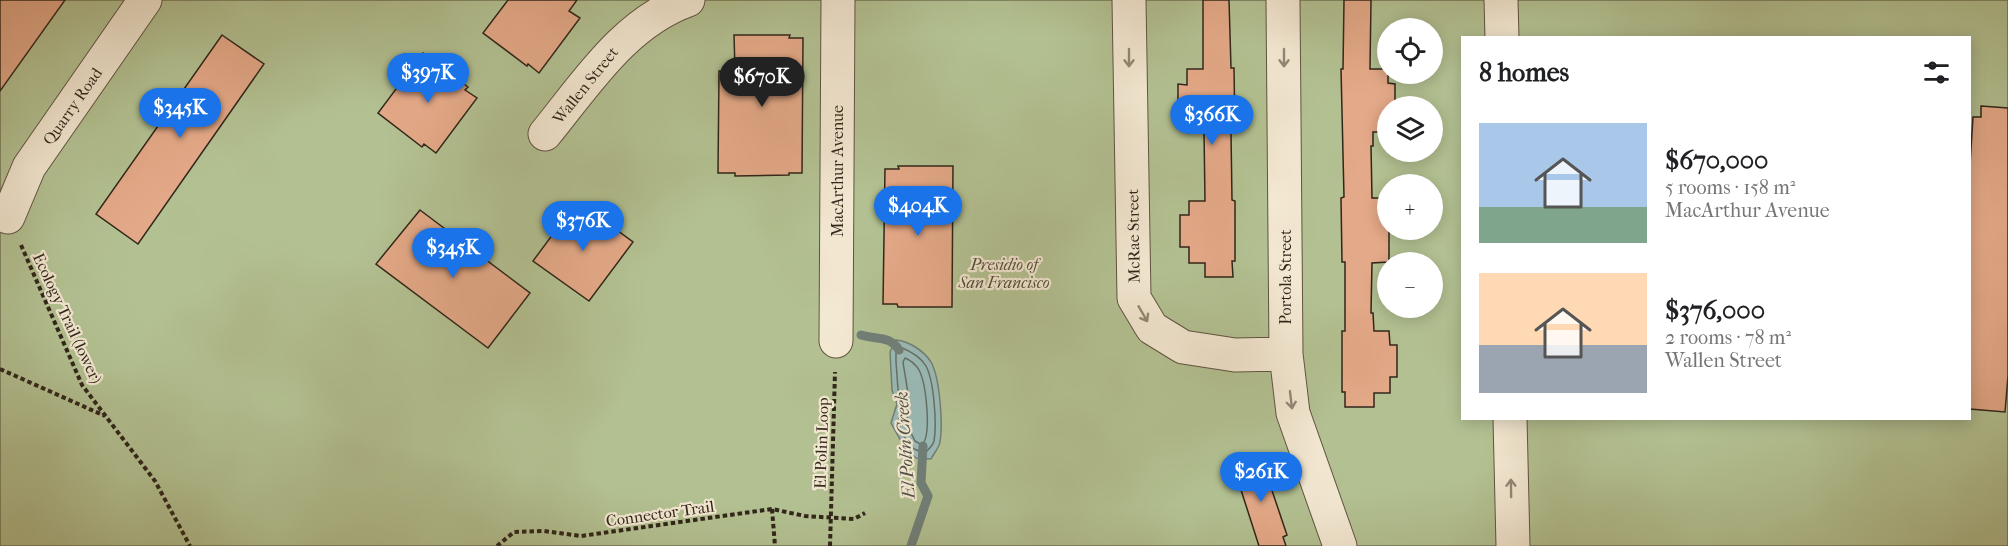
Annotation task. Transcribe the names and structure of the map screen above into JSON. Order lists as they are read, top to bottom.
{
  "streets": {
    "street": [
      "Wallen Street",
      "Quarry Road",
      "MacArthur Avenue",
      "McRae Street",
      "Portola Street"
    ],
    "path": ["Ecology Trail (lower)", "El Polin Loop", "Connector Trail"]
  },
  "crossings": [
    ["Quarry Road", "Ecology Trail (lower)"],
    ["MacArthur Avenue", "El Polin Loop"],
    ["McRae Street", "Portola Street"],
    ["El Polin Loop", "Connector Trail"]
  ],
  "one_way": ["McRae Street", "Portola Street"],
  "water": ["El Polín Creek"],
  "parks": ["Presidio of San Francisco"],
  "page": {
    "map_buttons": ["+", "−"],
    "heading": "8 homes",
    "price": [
      "$397K",
      "$670K",
      "$345K",
      "$366K",
      "$404K",
      "$376K",
      "$345K",
      "$261K"
    ],
    "list": [
      {
        "name": "$670,000",
        "note": "5 rooms · 158 m² · MacArthur Avenue"
      },
      {
        "name": "$376,000",
        "note": "2 rooms · 78 m² · Wallen Street"
      }
    ]
  }
}
